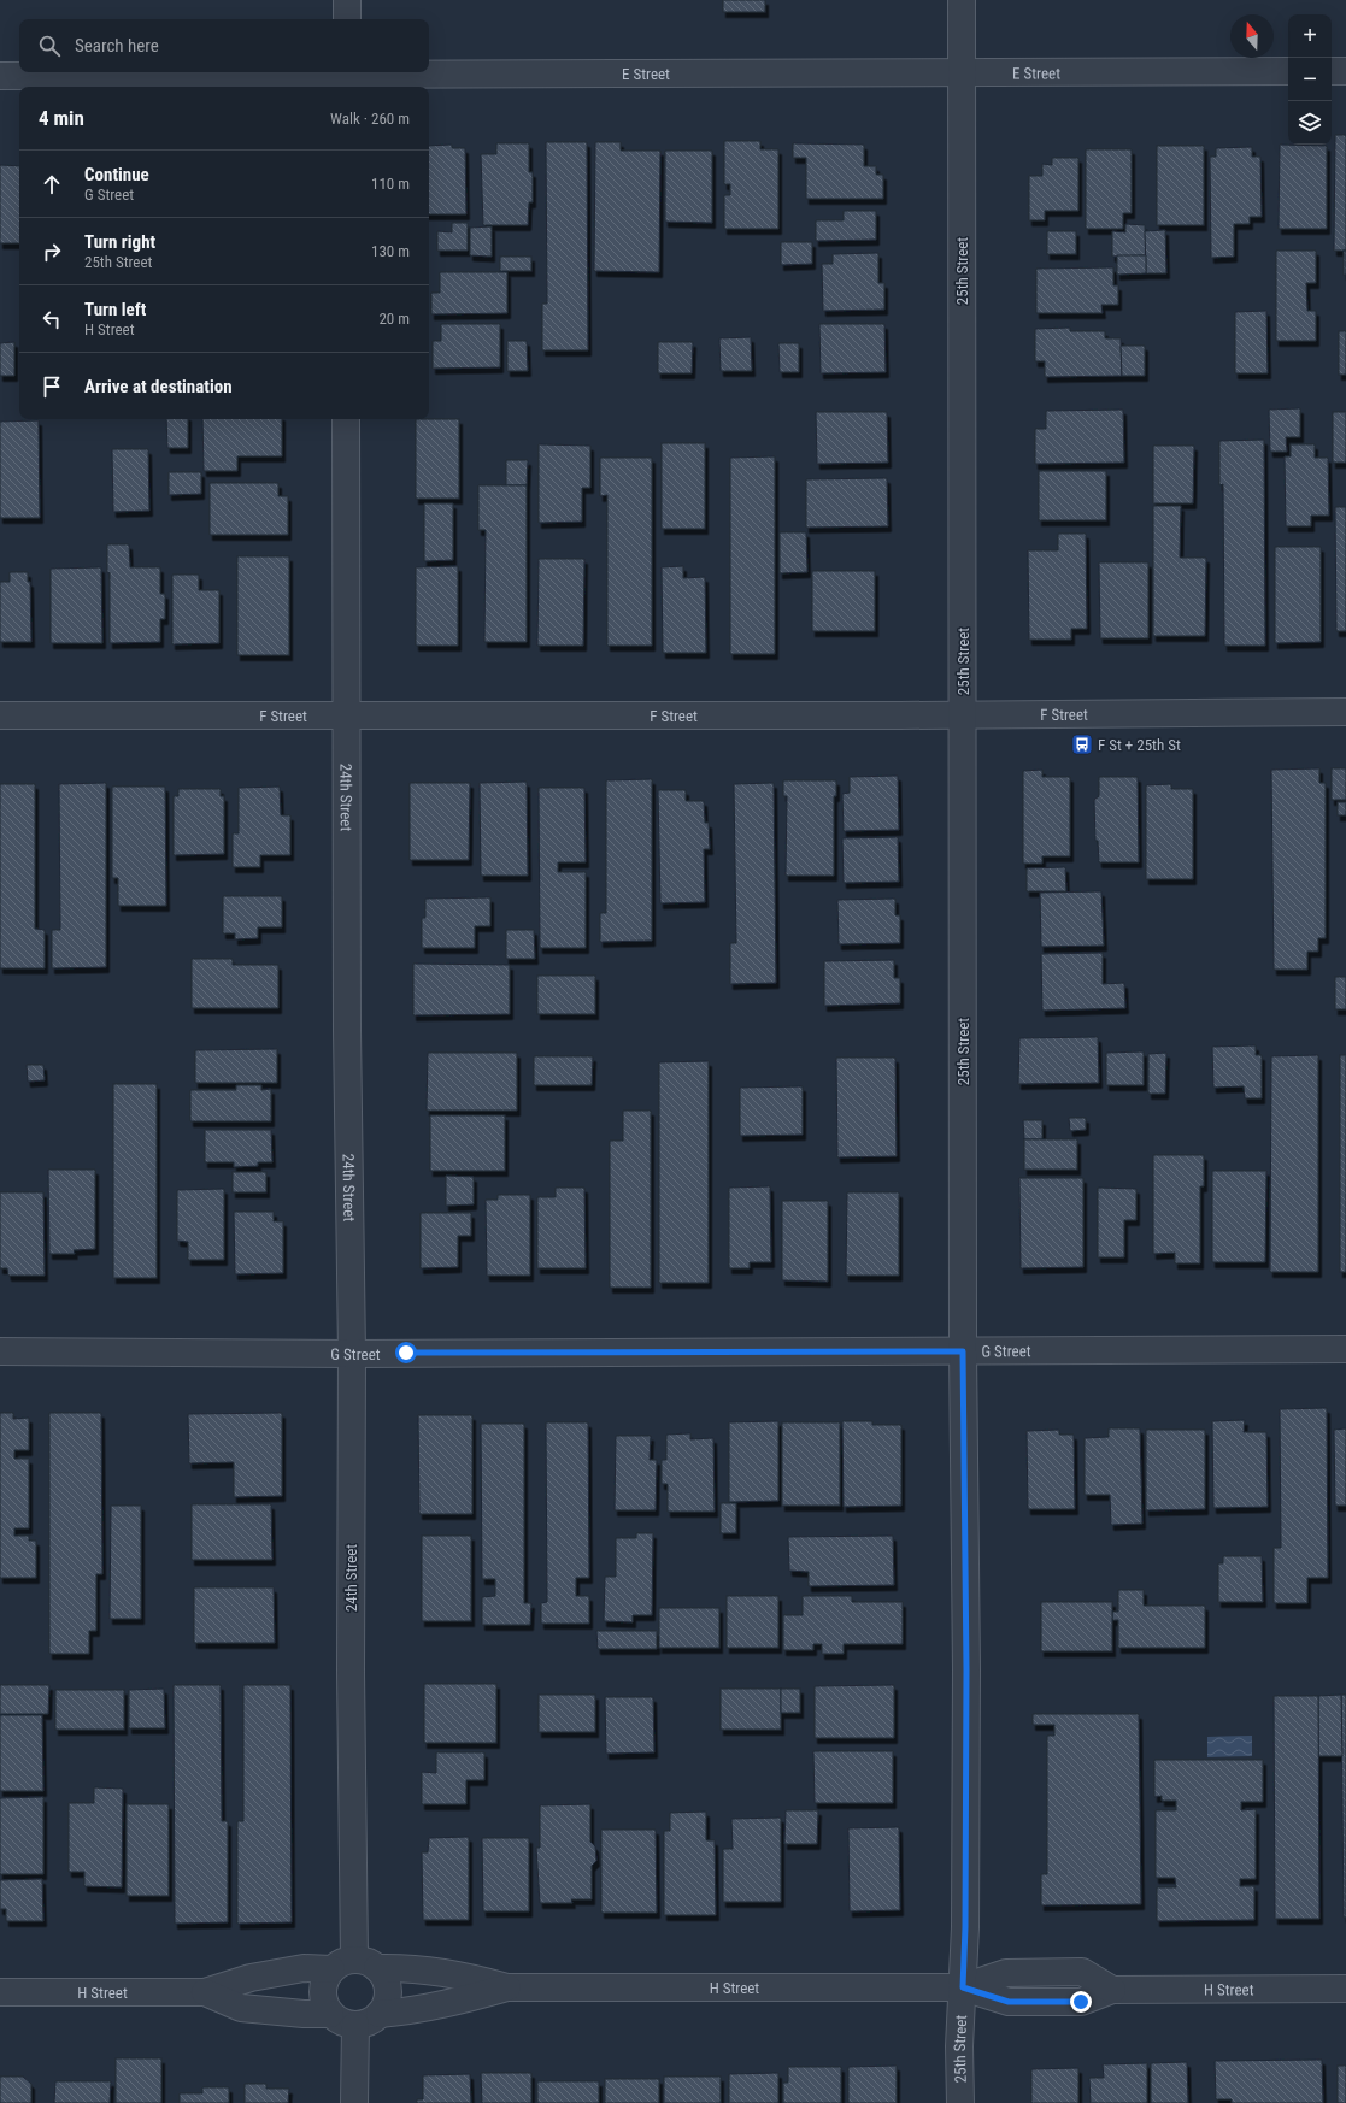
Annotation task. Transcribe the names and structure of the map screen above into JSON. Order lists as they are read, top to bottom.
{
  "streets": {
    "street": [
      "E Street",
      "25th Street",
      "F Street",
      "24th Street",
      "G Street",
      "H Street"
    ]
  },
  "crossings": [
    ["E Street", "25th Street"],
    ["25th Street", "F Street"],
    ["25th Street", "G Street"],
    ["25th Street", "H Street"],
    ["F Street", "24th Street"],
    ["24th Street", "G Street"],
    ["24th Street", "H Street"]
  ],
  "places": {
    "bus stop": ["F St + 25th St"]
  },
  "north": "top",
  "page": {
    "map_buttons": ["+", "−"],
    "search": "Search here",
    "heading": ["4 min", "Walk · 260 m"],
    "list": [
      ["Continue", "G Street", "110 m"],
      ["Turn right", "25th Street", "130 m"],
      ["Turn left", "H Street", "20 m"],
      "Arrive at destination"
    ]
  }
}
